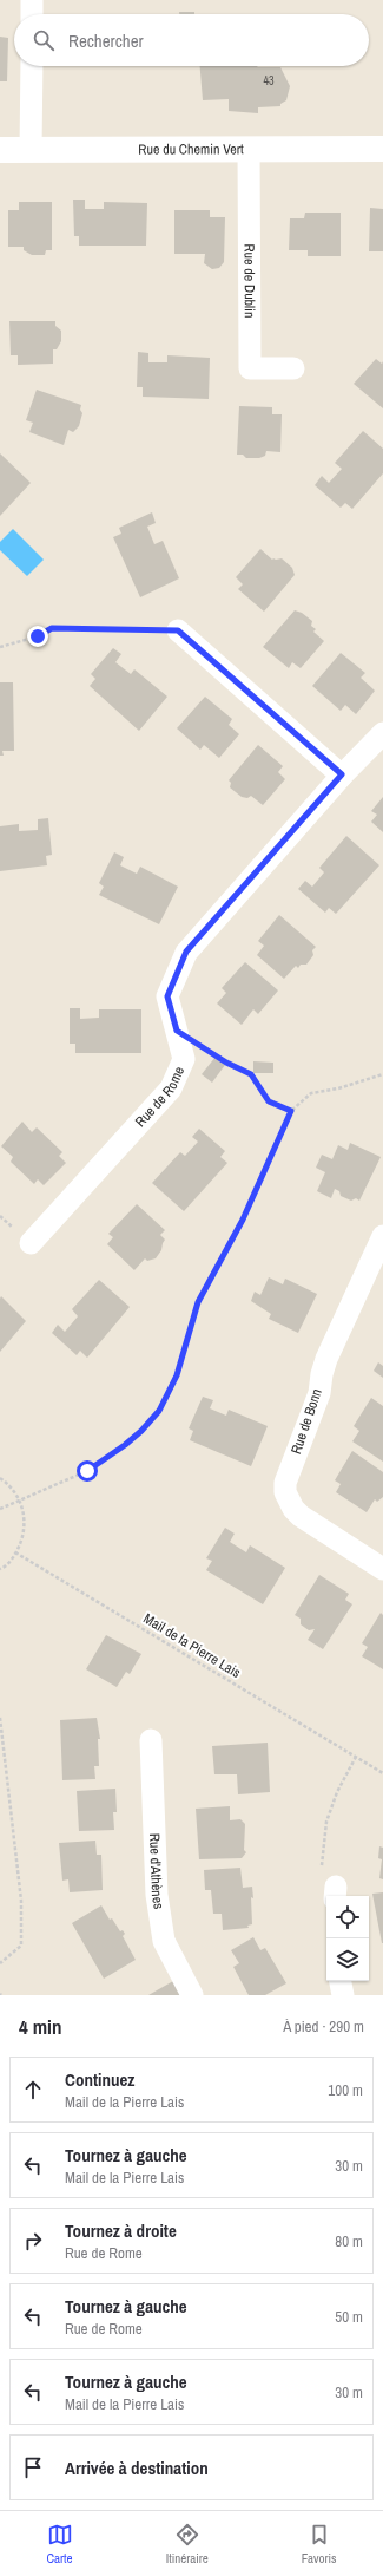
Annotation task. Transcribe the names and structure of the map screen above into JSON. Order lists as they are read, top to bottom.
{
  "streets": {
    "street": [
      "Rue du Chemin Vert",
      "Rue de Dublin",
      "Rue de Rome",
      "Rue de Bonn",
      "Rue d'Athènes"
    ],
    "path": ["Mail de la Pierre Lais"]
  },
  "crossings": [
    ["Rue du Chemin Vert", "Rue de Dublin"]
  ],
  "house_numbers": ["43"],
  "page": {
    "search": "Rechercher",
    "heading": ["4 min", "À pied · 290 m"],
    "list": [
      ["Continuez", "Mail de la Pierre Lais", "100 m"],
      ["Tournez à gauche", "Mail de la Pierre Lais", "30 m"],
      ["Tournez à droite", "Rue de Rome", "80 m"],
      ["Tournez à gauche", "Rue de Rome", "50 m"],
      ["Tournez à gauche", "Mail de la Pierre Lais", "30 m"],
      "Arrivée à destination"
    ],
    "nav": ["Carte", "Itinéraire", "Favoris"]
  }
}
